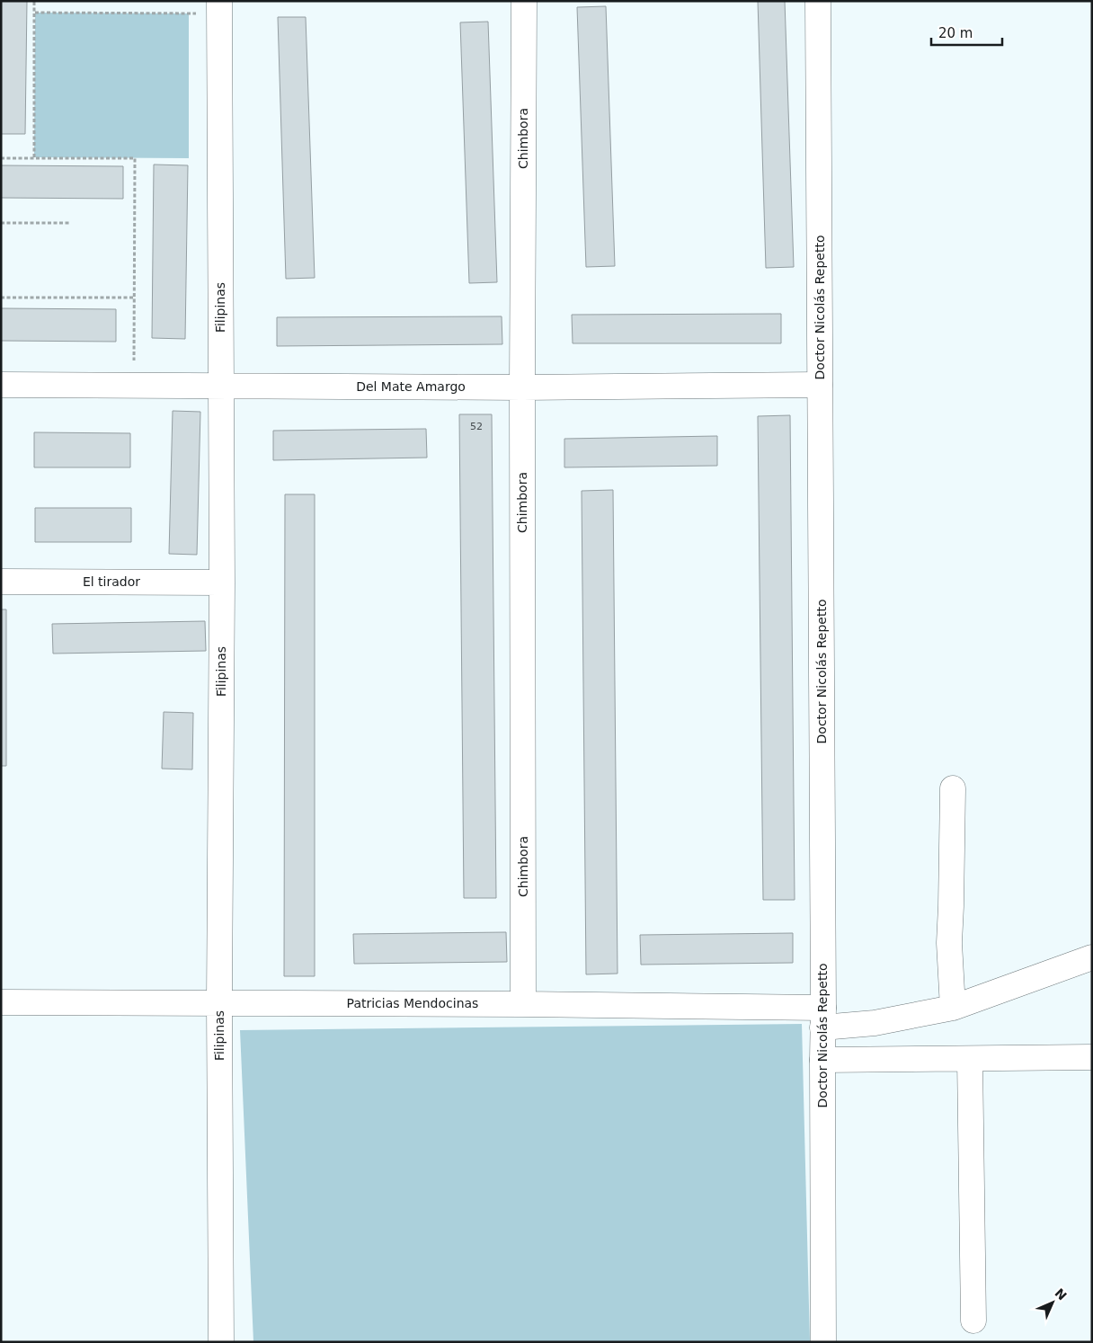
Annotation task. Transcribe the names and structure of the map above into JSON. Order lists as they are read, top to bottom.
{
  "streets": {
    "street": [
      "Chimbora",
      "Filipinas",
      "Doctor Nicolás Repetto",
      "Del Mate Amargo",
      "El tirador",
      "Patricias Mendocinas"
    ]
  },
  "crossings": [
    ["Chimbora", "Del Mate Amargo"],
    ["Chimbora", "Patricias Mendocinas"],
    ["Filipinas", "Del Mate Amargo"],
    ["Filipinas", "El tirador"],
    ["Filipinas", "Patricias Mendocinas"],
    ["Doctor Nicolás Repetto", "Del Mate Amargo"],
    ["Doctor Nicolás Repetto", "Patricias Mendocinas"]
  ],
  "house_numbers": ["52"],
  "scale_bar": "20 m",
  "north": "top right"
}
